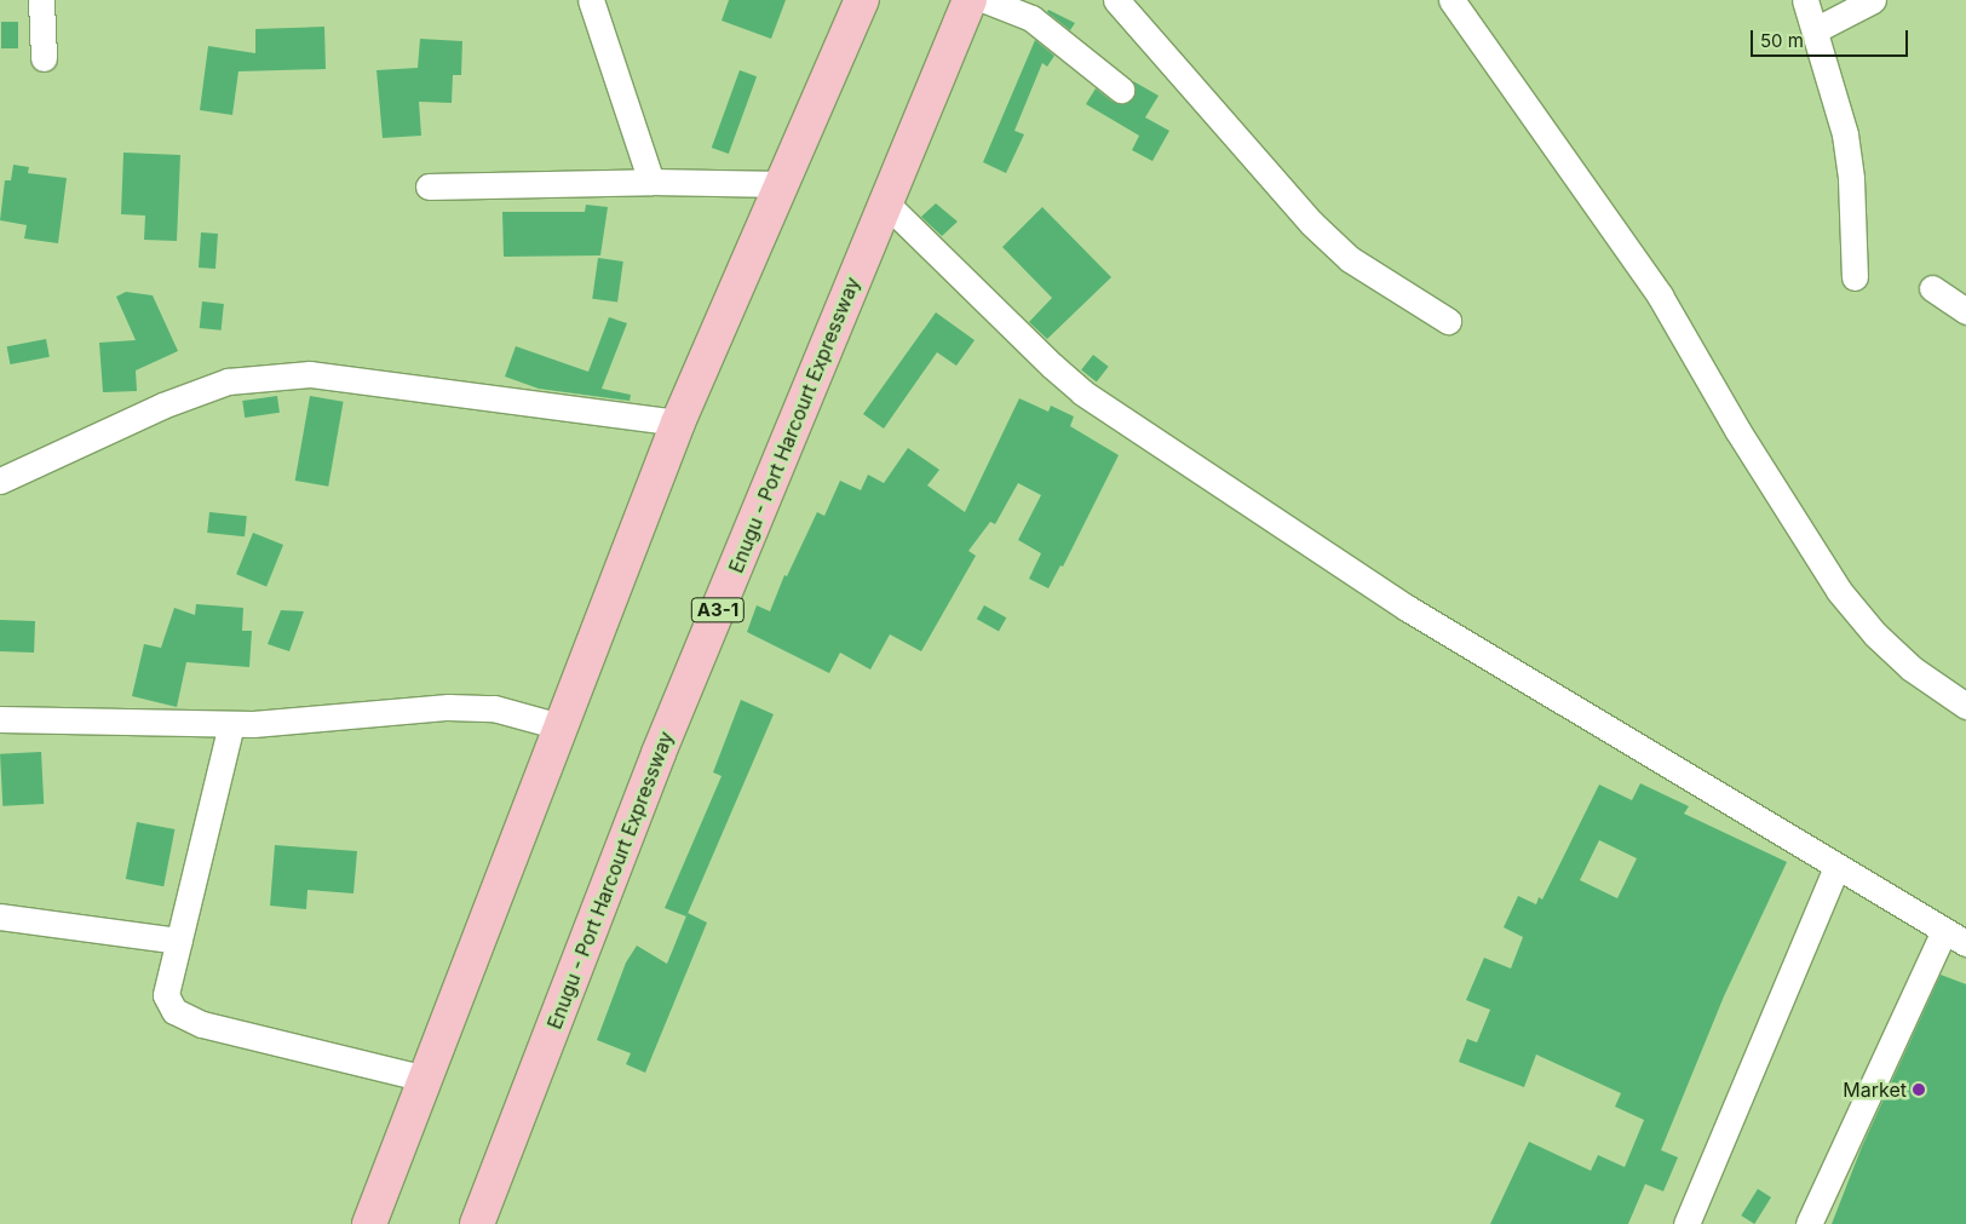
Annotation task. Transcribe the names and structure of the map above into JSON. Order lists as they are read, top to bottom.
{
  "streets": {
    "highway": ["Enugu - Port Harcourt Expressway", "A3-1"]
  },
  "places": ["Market"],
  "scale_bar": "50 m"
}
